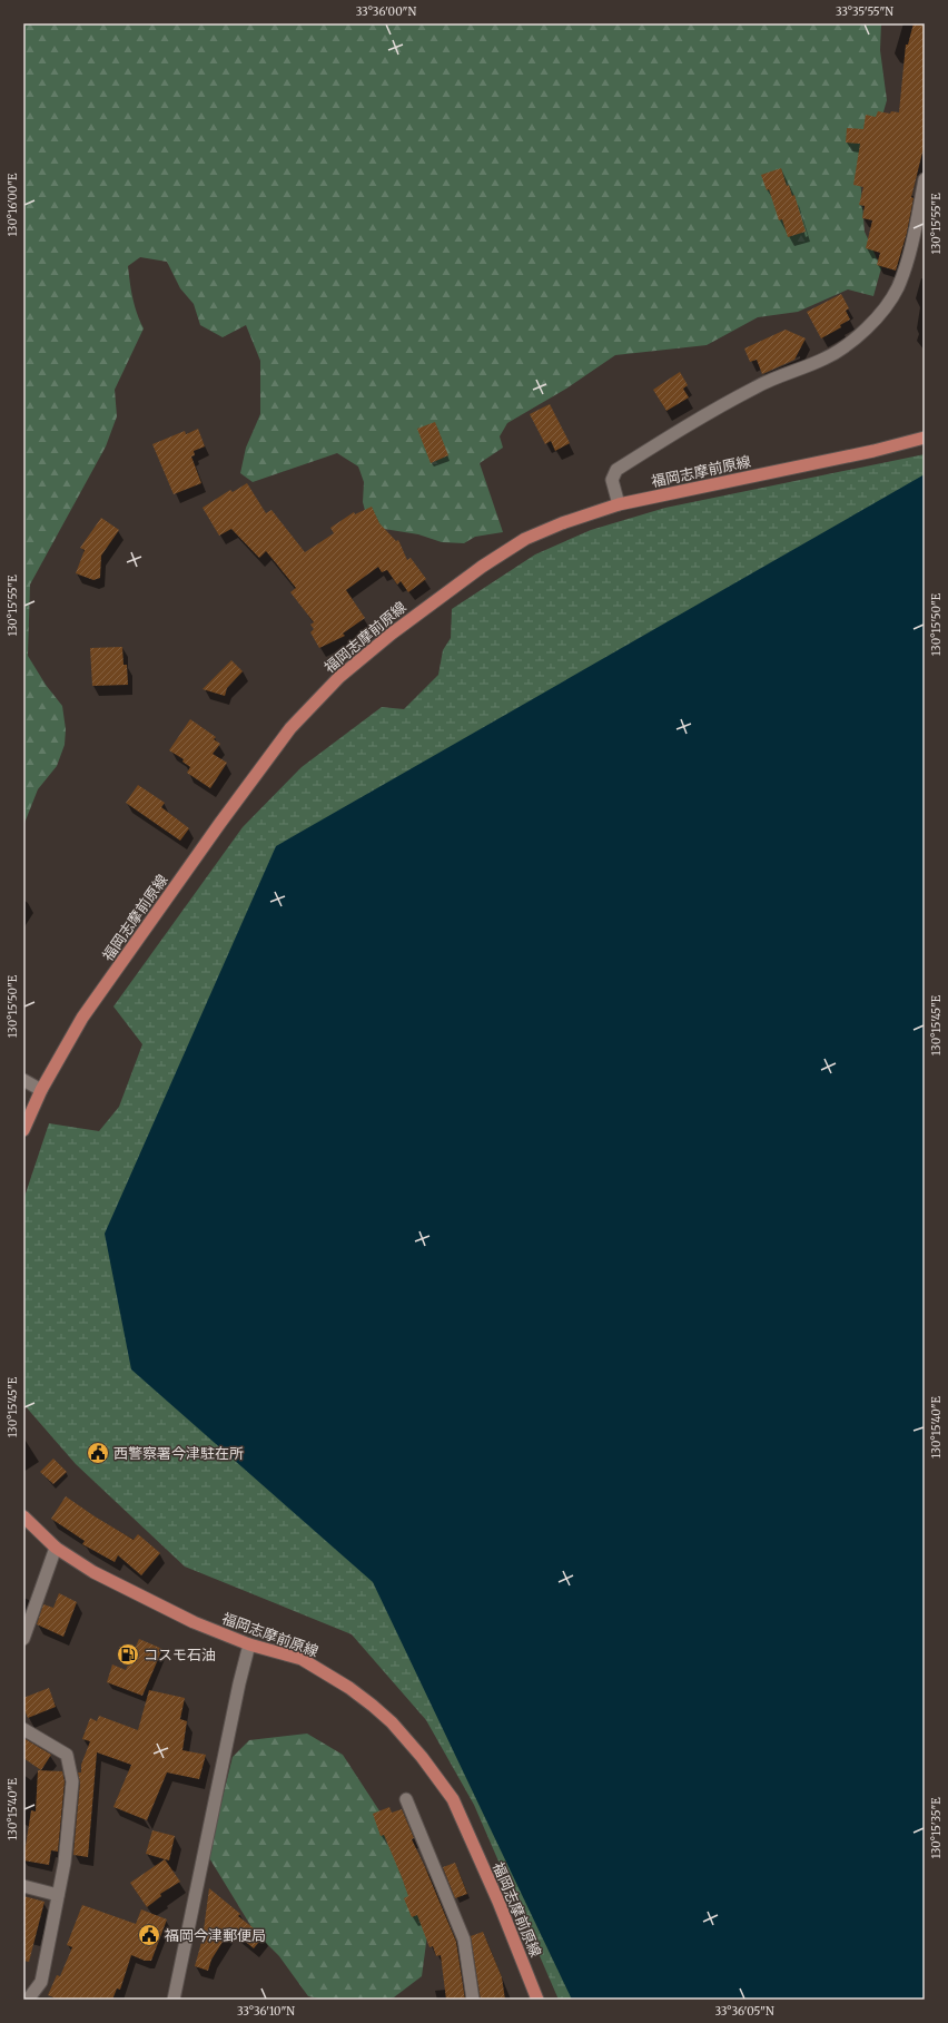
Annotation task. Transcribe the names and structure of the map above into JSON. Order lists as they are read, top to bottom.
{
  "streets": {
    "main road": ["福岡志摩前原線"]
  },
  "places": {
    "public building": ["西警察署今津駐在所", "福岡今津郵便局"],
    "fuel station": ["コスモ石油"]
  },
  "coordinates": [
    "33°36'00\"N",
    "33°35'55\"N",
    "130°16'00\"E",
    "130°15'55\"E",
    "130°15'50\"E",
    "130°15'45\"E",
    "130°15'40\"E",
    "130°15'35\"E",
    "33°36'10\"N",
    "33°36'05\"N"
  ]
}
